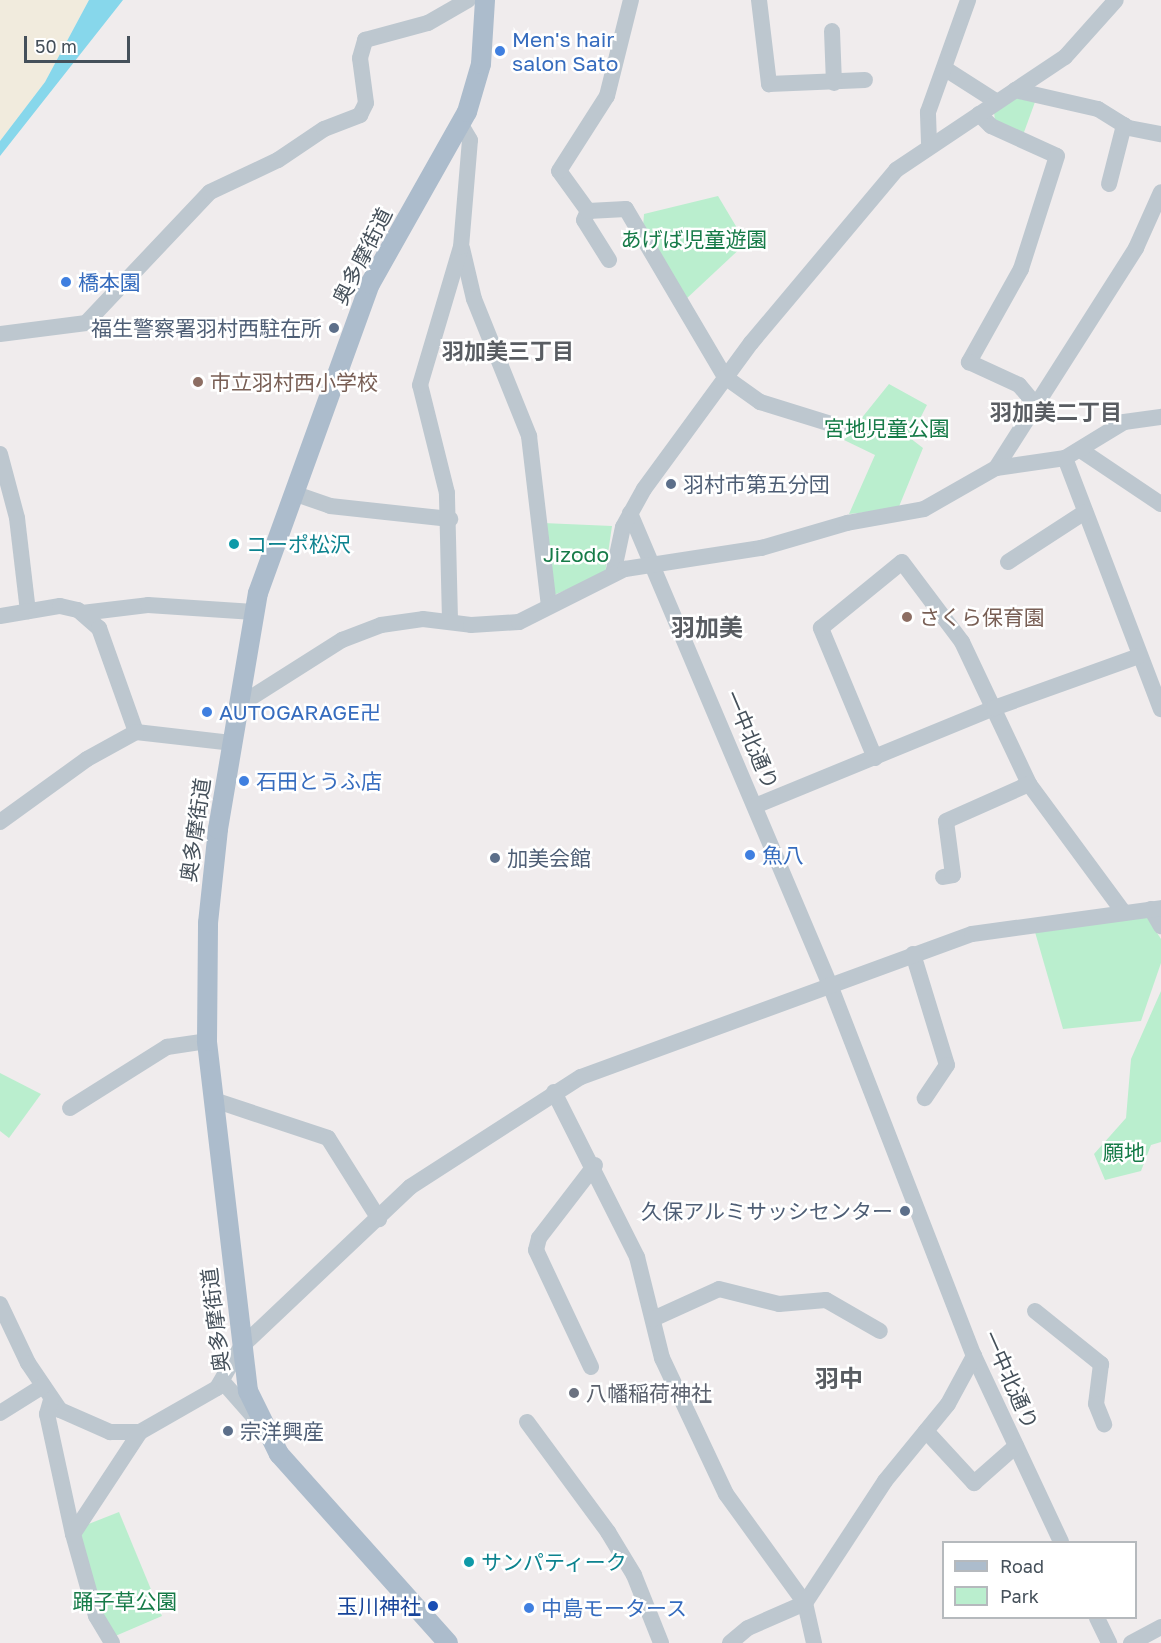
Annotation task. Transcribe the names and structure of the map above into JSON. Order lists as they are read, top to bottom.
{
  "streets": {
    "main road": ["奥多摩街道"],
    "street": ["一中北通り"]
  },
  "districts": [
    "羽加美三丁目",
    "羽加美二丁目",
    "羽加美",
    "羽中"
  ],
  "parks": [
    "あげば児童遊園",
    "宮地児童公園",
    "Jizodo",
    "願地",
    "踊子草公園"
  ],
  "places": [
    "Men's hair salon Sato",
    "橋本園",
    "福生警察署羽村西駐在所",
    "市立羽村西小学校",
    "羽村市第五分団",
    "コーポ松沢",
    "さくら保育園",
    "AUTOGARAGE卍",
    "石田とうふ店",
    "魚八",
    "加美会館",
    "久保アルミサッシセンター",
    "八幡稲荷神社",
    "宗洋興産",
    "サンパティーク",
    "玉川神社",
    "中島モータース"
  ],
  "legend": ["Road", "Park"],
  "scale_bar": "50 m"
}
